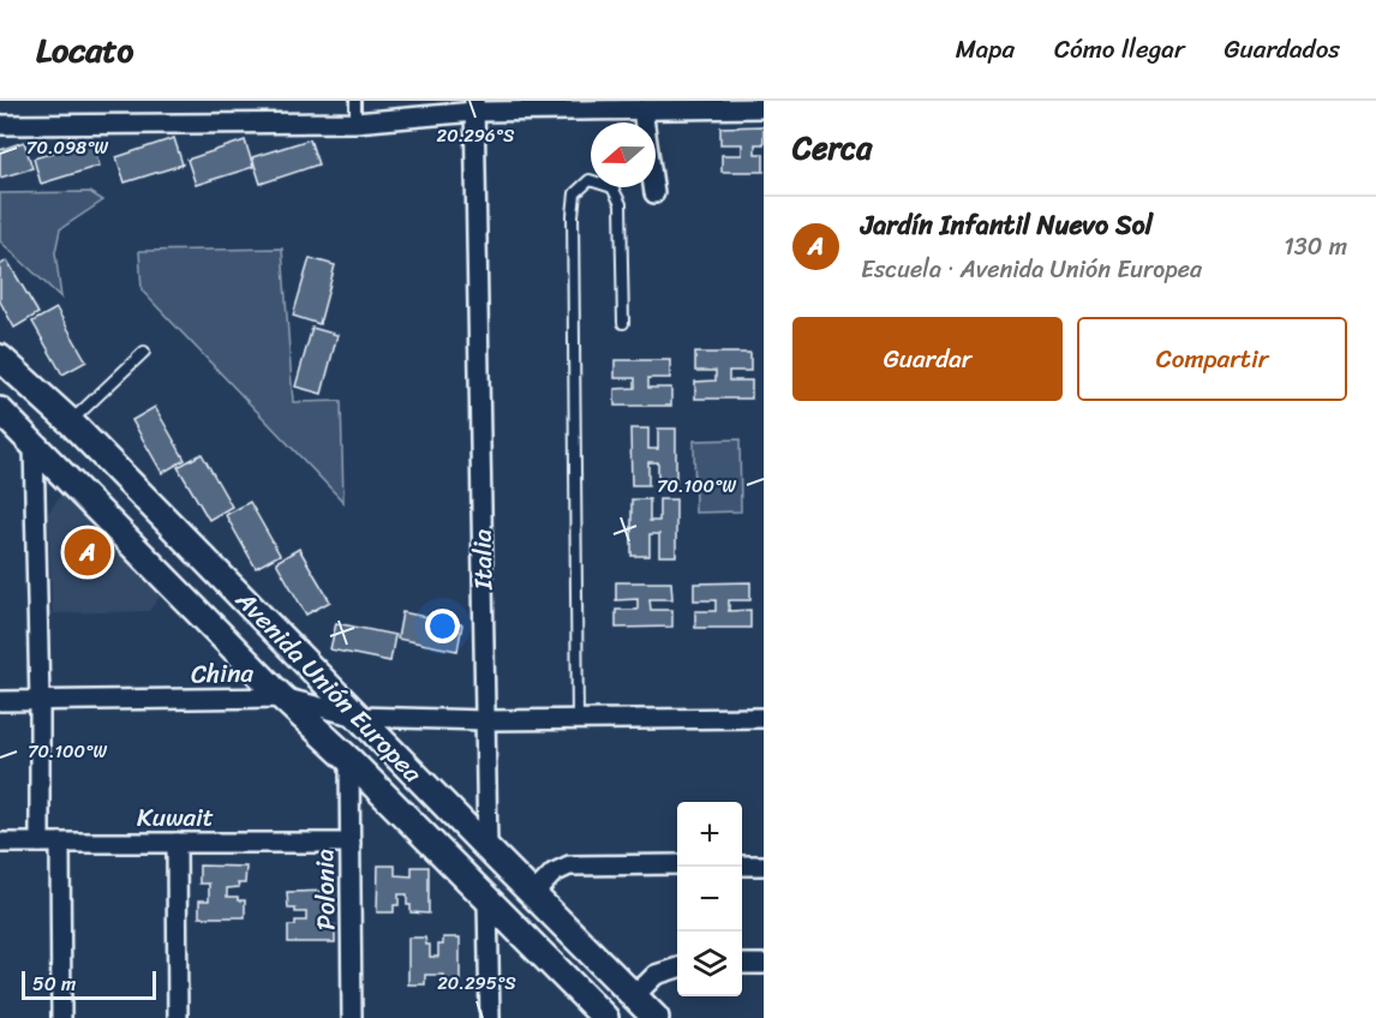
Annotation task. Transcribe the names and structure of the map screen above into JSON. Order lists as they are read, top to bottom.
{
  "streets": {
    "street": [
      "Italia",
      "China",
      "Avenida Unión Europea",
      "Kuwait",
      "Polonia"
    ]
  },
  "crossings": [
    ["Italia", "China"],
    ["Italia", "Avenida Unión Europea"],
    ["China", "Avenida Unión Europea"],
    ["Avenida Unión Europea", "Polonia"],
    ["Kuwait", "Polonia"]
  ],
  "scale_bar": "50 m",
  "north": "left",
  "page": {
    "header": "Locato",
    "nav": ["Mapa", "Cómo llegar", "Guardados"],
    "heading": "Cerca",
    "list": [
      {
        "mark": "A",
        "name": "Jardín Infantil Nuevo Sol",
        "note": "Escuela · Avenida Unión Europea",
        "value": "130 m"
      }
    ],
    "buttons": ["Guardar", "Compartir"],
    "pins": "A",
    "map_buttons": ["+", "−"],
    "scale": "50 m"
  },
  "coordinates": [
    "20.296°S",
    "70.098°W",
    "70.100°W",
    "20.295°S"
  ]
}
